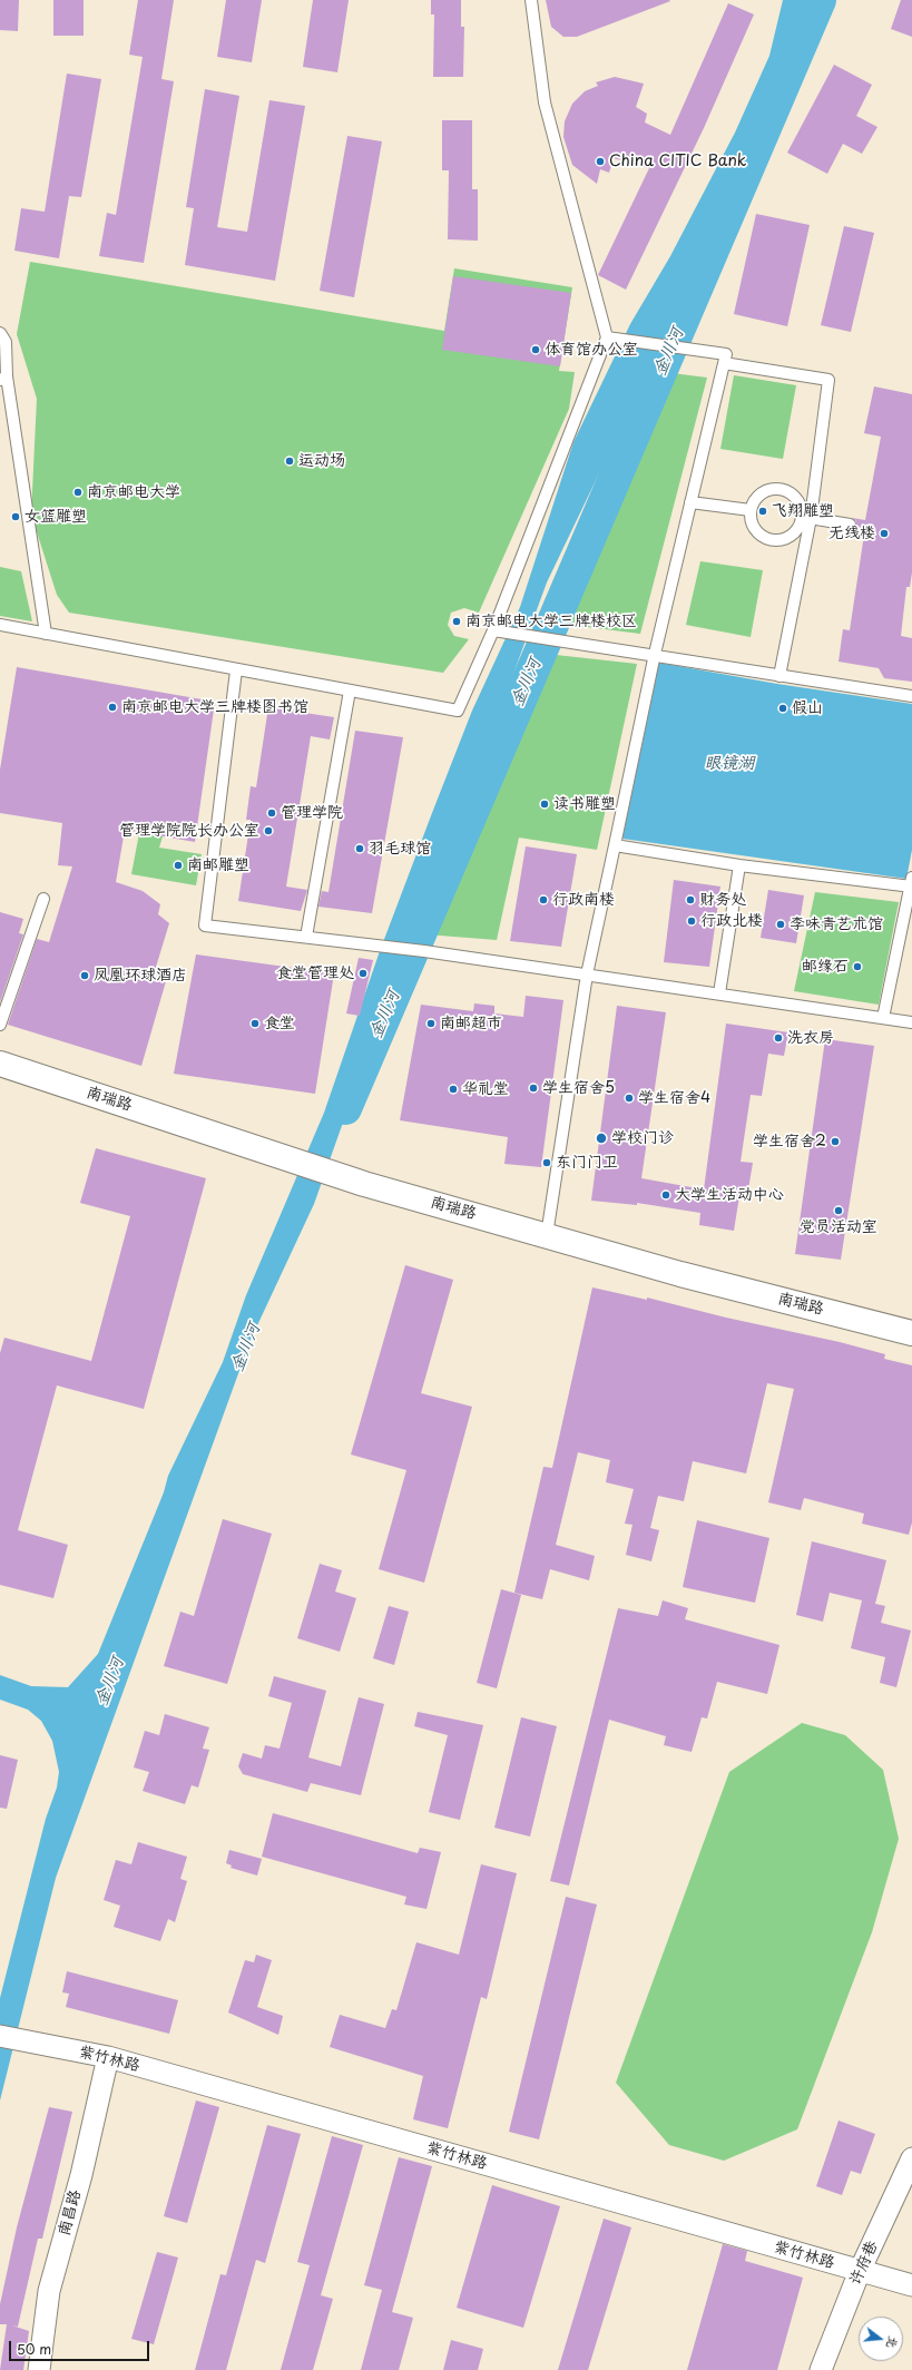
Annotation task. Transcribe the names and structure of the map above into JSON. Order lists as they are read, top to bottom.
{
  "streets": {
    "street": [
      "南瑞路",
      "紫竹林路",
      "南昌路",
      "许府巷"
    ]
  },
  "crossings": [
    ["紫竹林路", "南昌路"],
    ["紫竹林路", "许府巷"]
  ],
  "water": ["金川河", "眼镜湖"],
  "places": [
    "China CITIC Bank",
    "体育馆办公室",
    "运动场",
    "南京邮电大学",
    "飞翔雕塑",
    "女篮雕塑",
    "无线楼",
    "南京邮电大学三牌楼校区",
    "南京邮电大学三牌楼图书馆",
    "假山",
    "读书雕塑",
    "管理学院",
    "管理学院院长办公室",
    "羽毛球馆",
    "南邮雕塑",
    "行政南楼",
    "财务处",
    "行政北楼",
    "李味青艺术馆",
    "邮缘石",
    "食堂管理处",
    "凤凰环球酒店",
    "食堂",
    "南邮超市",
    "洗衣房",
    "学生宿舍5",
    "华礼堂",
    "学生宿舍4",
    "学校门诊",
    "学生宿舍2",
    "东门门卫",
    "大学生活动中心",
    "党员活动室"
  ],
  "scale_bar": "50 m",
  "north": "right"
}
